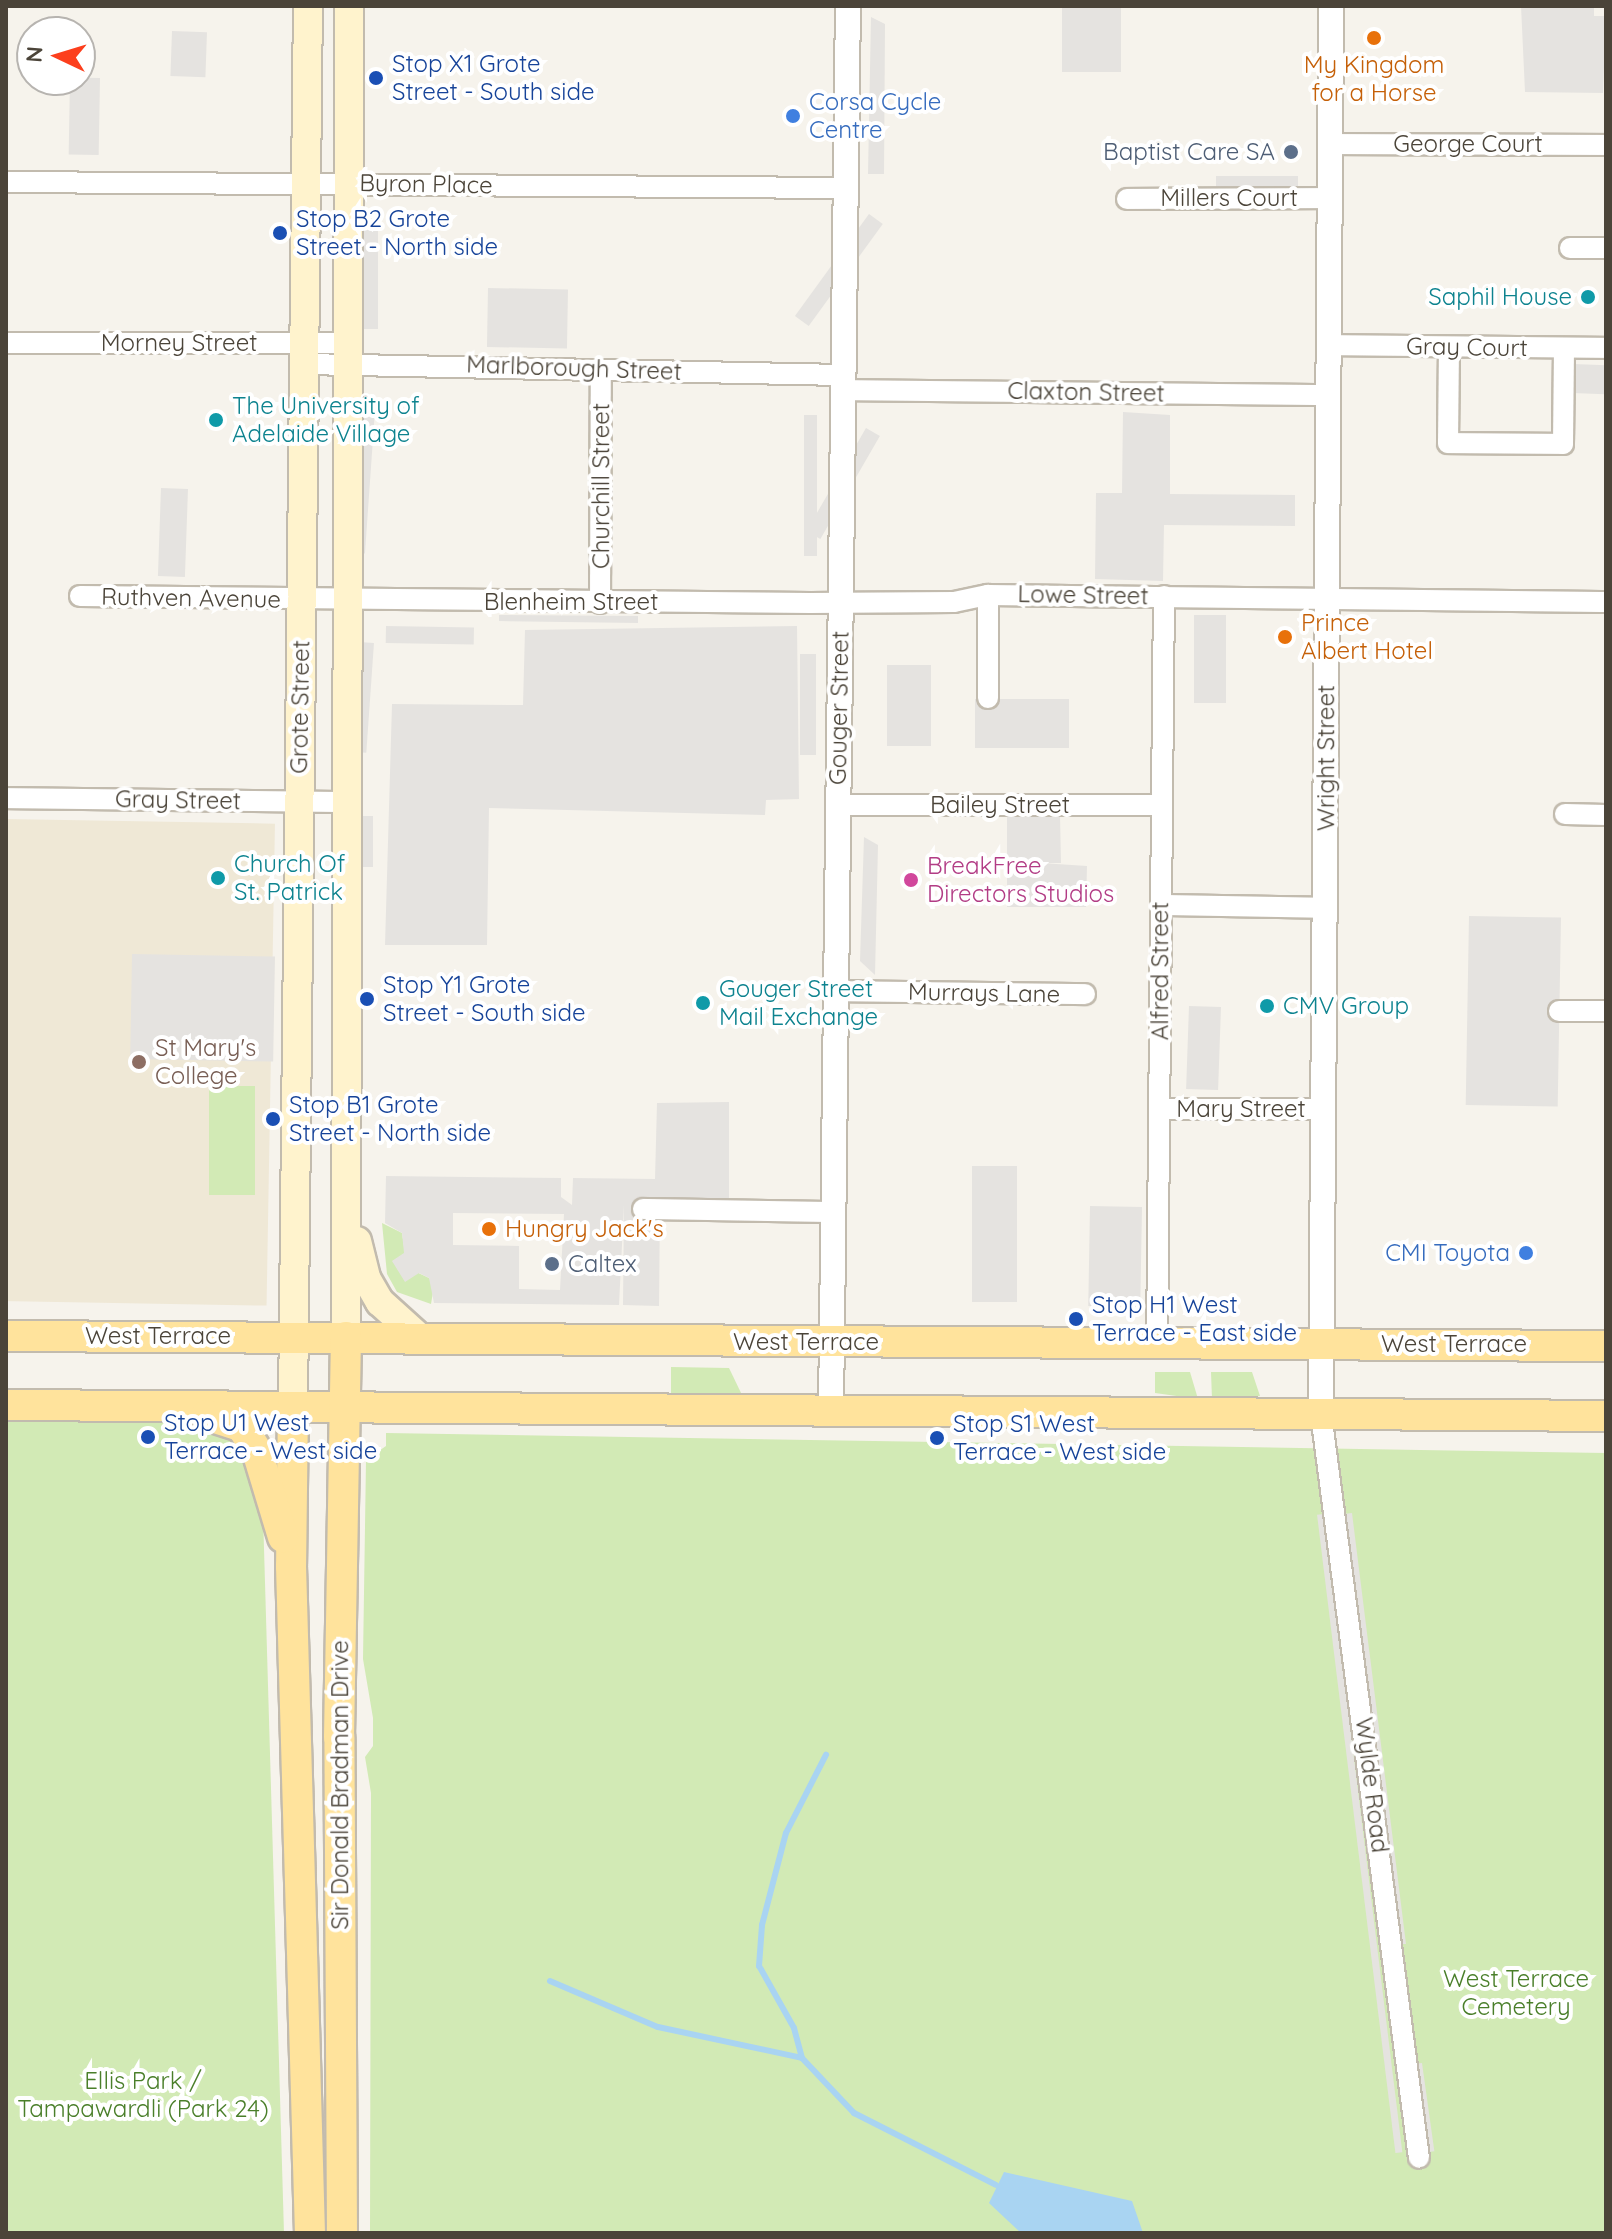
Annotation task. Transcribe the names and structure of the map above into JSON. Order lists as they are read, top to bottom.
{
  "streets": {
    "main road": ["Grote Street", "West Terrace", "Sir Donald Bradman Drive"],
    "street": [
      "George Court",
      "Byron Place",
      "Millers Court",
      "Morney Street",
      "Gray Court",
      "Marlborough Street",
      "Claxton Street",
      "Churchill Street",
      "Lowe Street",
      "Ruthven Avenue",
      "Blenheim Street",
      "Gouger Street",
      "Wright Street",
      "Gray Street",
      "Bailey Street",
      "Alfred Street",
      "Murrays Lane",
      "Mary Street",
      "Wylde Road"
    ]
  },
  "crossings": [
    ["George Court", "Wright Street"],
    ["Byron Place", "Grote Street"],
    ["Byron Place", "Gouger Street"],
    ["Millers Court", "Wright Street"],
    ["Morney Street", "Marlborough Street"],
    ["Morney Street", "Grote Street"],
    ["Gray Court", "Wright Street"],
    ["Marlborough Street", "Claxton Street"],
    ["Marlborough Street", "Churchill Street"],
    ["Marlborough Street", "Grote Street"],
    ["Marlborough Street", "Gouger Street"],
    ["Claxton Street", "Gouger Street"],
    ["Claxton Street", "Wright Street"],
    ["Churchill Street", "Blenheim Street"],
    ["Lowe Street", "Blenheim Street"],
    ["Lowe Street", "Gouger Street"],
    ["Lowe Street", "Wright Street"],
    ["Lowe Street", "Alfred Street"],
    ["Ruthven Avenue", "Blenheim Street"],
    ["Ruthven Avenue", "Grote Street"],
    ["Blenheim Street", "Grote Street"],
    ["Blenheim Street", "Gouger Street"],
    ["Grote Street", "Gray Street"],
    ["Grote Street", "West Terrace"],
    ["Grote Street", "Sir Donald Bradman Drive"],
    ["Gouger Street", "Bailey Street"],
    ["Gouger Street", "Murrays Lane"],
    ["Gouger Street", "West Terrace"],
    ["Wright Street", "Mary Street"],
    ["Wright Street", "West Terrace"],
    ["Wright Street", "Wylde Road"],
    ["Bailey Street", "Alfred Street"],
    ["Alfred Street", "Mary Street"],
    ["Alfred Street", "West Terrace"],
    ["West Terrace", "Sir Donald Bradman Drive"]
  ],
  "parks": ["West Terrace Cemetery", "Ellis Park / Tampawardli (Park 24)"],
  "places": [
    "My Kingdom for a Horse",
    "Stop X1 Grote Street - South side",
    "Corsa Cycle Centre",
    "Baptist Care SA",
    "Stop B2 Grote Street - North side",
    "Saphil House",
    "The University of Adelaide Village",
    "Prince Albert Hotel",
    "Church Of St. Patrick",
    "BreakFree Directors Studios",
    "Stop Y1 Grote Street - South side",
    "Gouger Street Mail Exchange",
    "CMV Group",
    "St Mary's College",
    "Stop B1 Grote Street - North side",
    "Hungry Jack's",
    "CMI Toyota",
    "Caltex",
    "Stop H1 West Terrace - East side",
    "Stop U1 West Terrace - West side",
    "Stop S1 West Terrace - West side"
  ],
  "north": "left"
}
